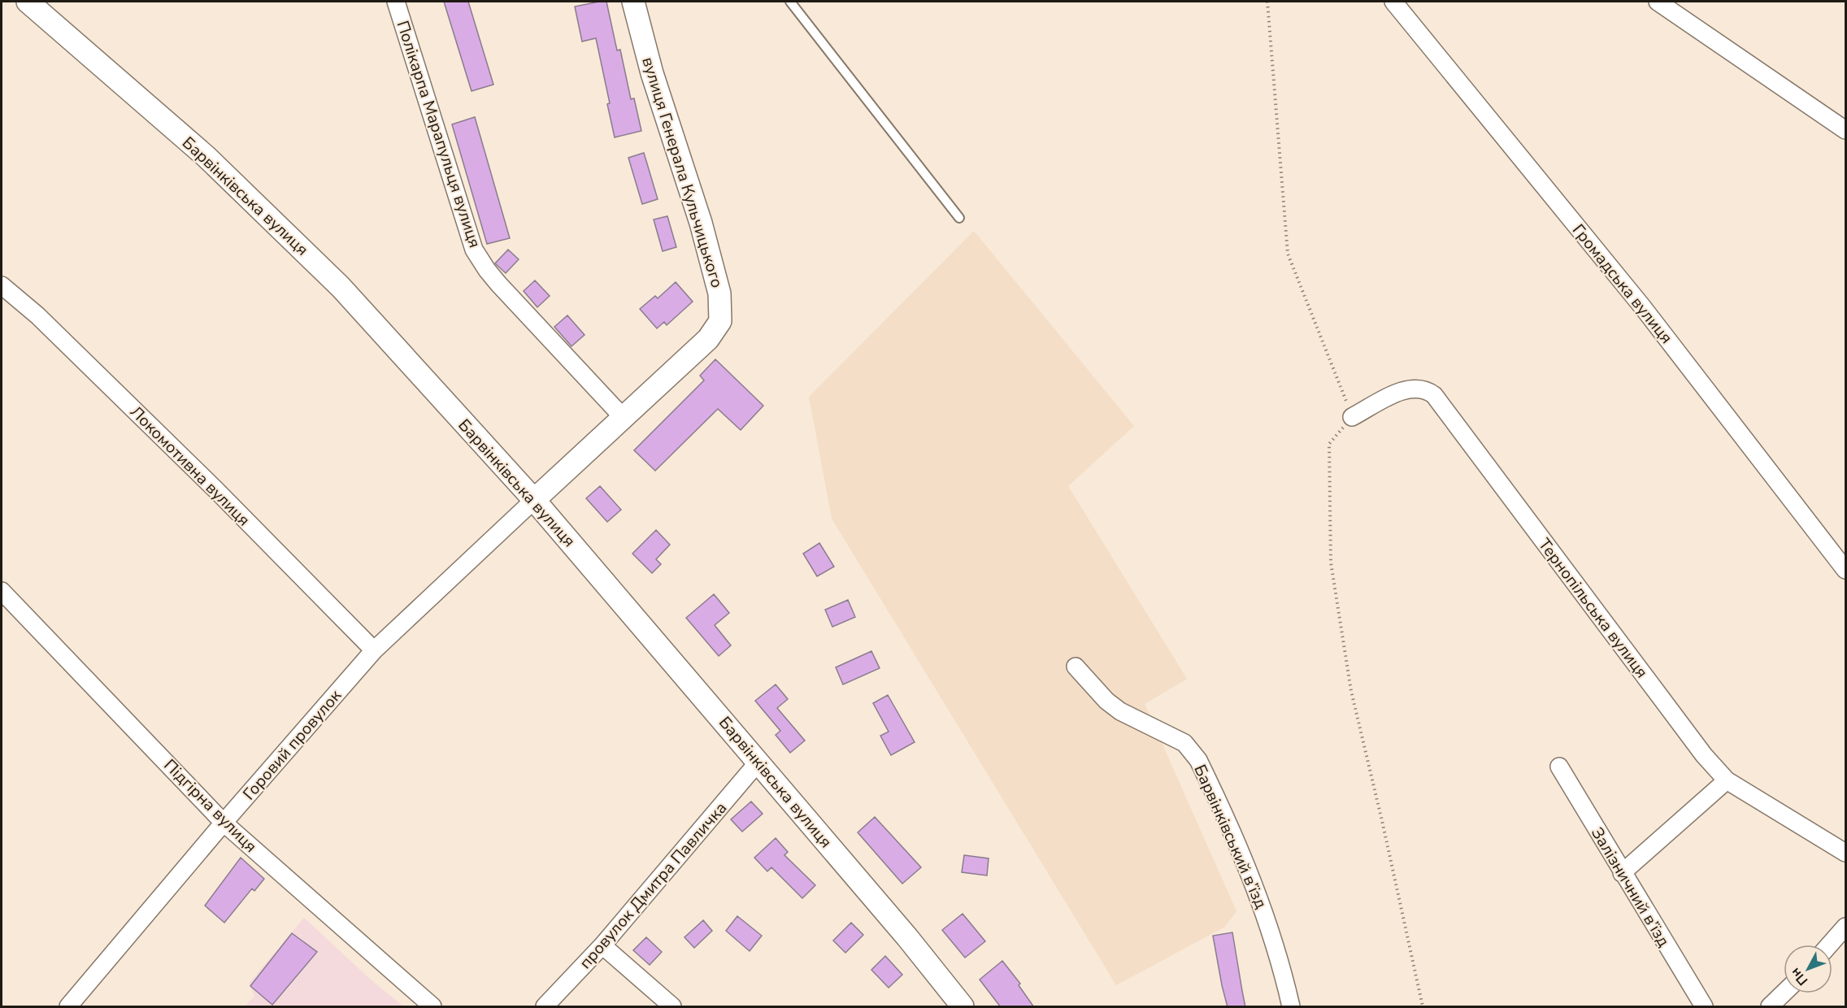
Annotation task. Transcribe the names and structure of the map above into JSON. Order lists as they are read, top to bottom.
{
  "streets": {
    "street": [
      "Полікарпа Марапульця вулиця",
      "вулиця Генерала Кульчицького",
      "Барвінківська вулиця",
      "Громадська вулиця",
      "Локомотивна вулиця",
      "Тернопільська вулиця",
      "Горовий провулок",
      "Підгірна вулиця",
      "Барвінківський в’їзд",
      "провулок Дмитра Павличка",
      "Залізничний в’їзд"
    ]
  },
  "crossings": [
    ["Полікарпа Марапульця вулиця", "вулиця Генерала Кульчицького"],
    ["вулиця Генерала Кульчицького", "Барвінківська вулиця"],
    ["вулиця Генерала Кульчицького", "Горовий провулок"],
    ["Барвінківська вулиця", "Горовий провулок"],
    ["Барвінківська вулиця", "провулок Дмитра Павличка"],
    ["Локомотивна вулиця", "Горовий провулок"],
    ["Горовий провулок", "Підгірна вулиця"]
  ],
  "north": "bottom left"
}
